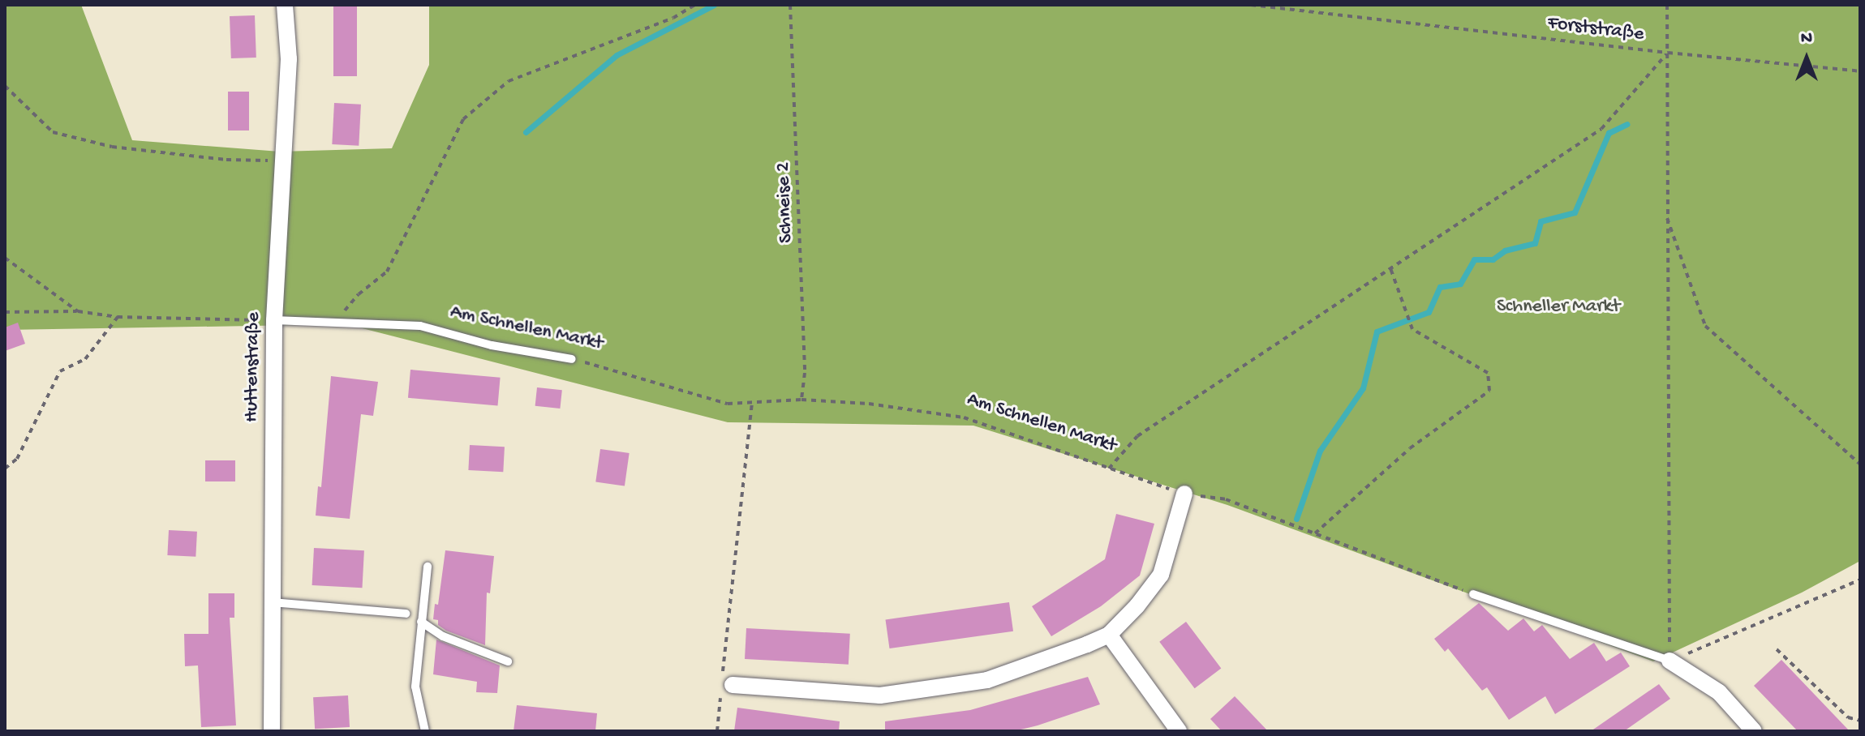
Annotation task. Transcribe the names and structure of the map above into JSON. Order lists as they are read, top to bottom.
{
  "streets": {
    "street": ["Huttenstraße"],
    "lane": ["Am Schnellen Markt"],
    "path": ["Forststraße", "Schneise 2"]
  },
  "crossings": [
    ["Schneise 2", "Am Schnellen Markt"],
    ["Am Schnellen Markt", "Huttenstraße"]
  ],
  "parks": ["Schneller Markt"],
  "north": "top"
}
